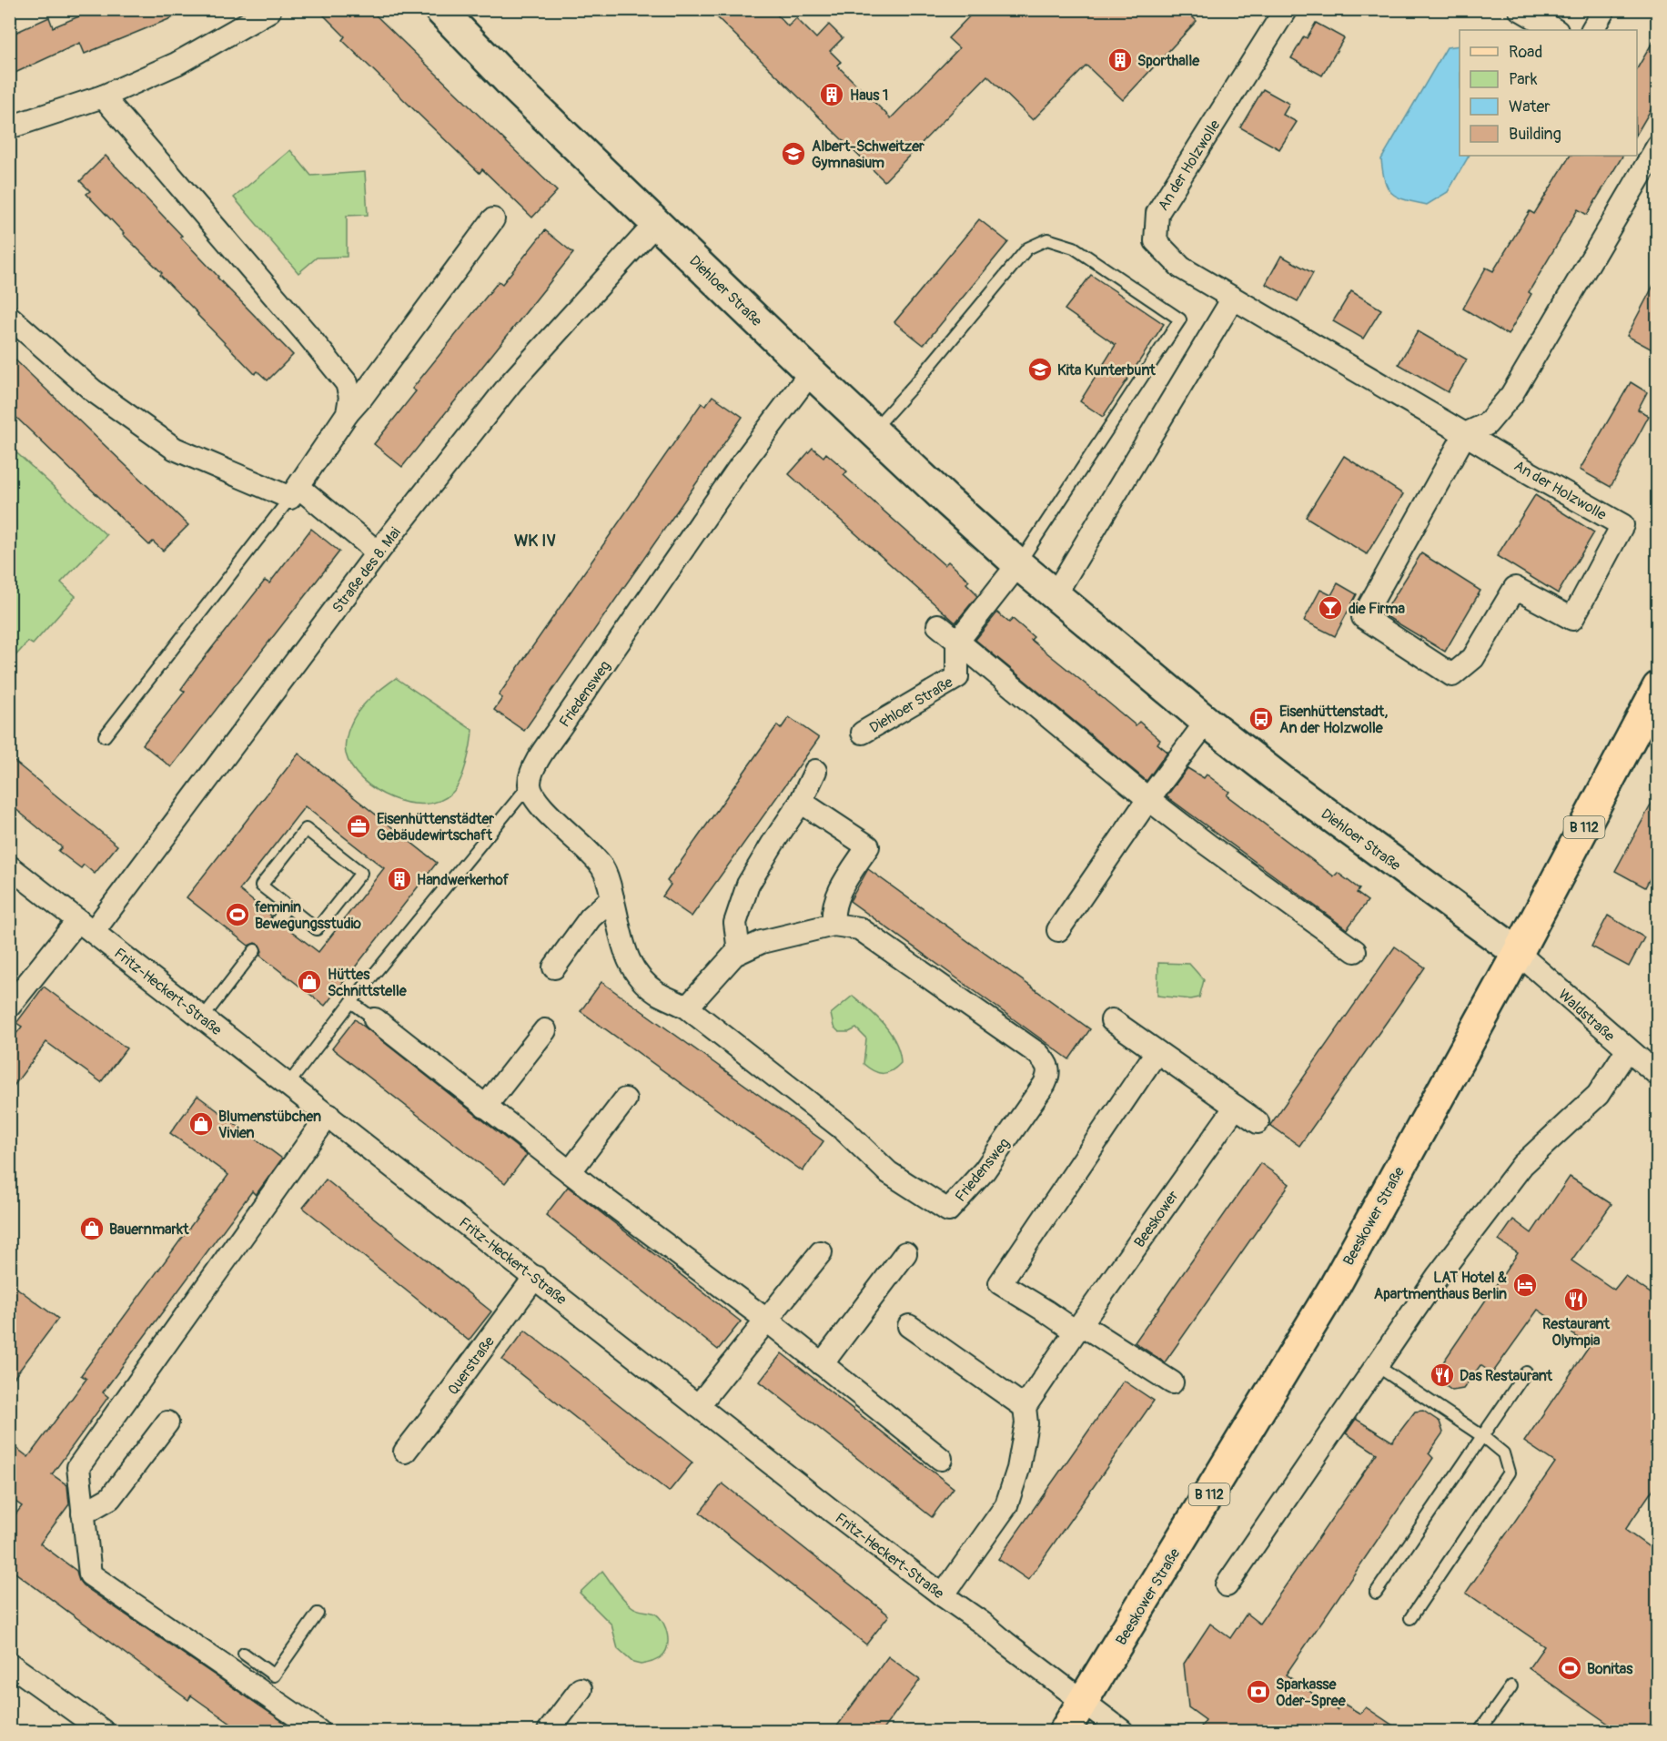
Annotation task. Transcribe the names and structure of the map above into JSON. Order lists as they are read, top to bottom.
{
  "streets": {
    "main road": ["B 112", "Beeskower Straße"],
    "street": [
      "An der Holzwolle",
      "Diehloer Straße",
      "Straße des 8. Mai",
      "Friedensweg",
      "Fritz-Heckert-Straße",
      "Waldstraße",
      "Beeskower",
      "Querstraße"
    ]
  },
  "crossings": [
    ["Diehloer Straße", "Straße des 8. Mai"],
    ["Diehloer Straße", "Friedensweg"],
    ["Diehloer Straße", "Waldstraße"],
    ["Diehloer Straße", "Beeskower Straße"],
    ["Straße des 8. Mai", "Fritz-Heckert-Straße"],
    ["Fritz-Heckert-Straße", "Beeskower Straße"],
    ["Fritz-Heckert-Straße", "Querstraße"],
    ["Waldstraße", "Beeskower Straße"]
  ],
  "districts": ["WK IV"],
  "places": {
    "building": ["Sporthalle", "Haus 1", "Handwerkerhof"],
    "school or university": ["Albert-Schweitzer Gymnasium", "Kita Kunterbunt"],
    "bar": ["die Firma"],
    "bus stop": ["Eisenhüttenstadt, An der Holzwolle"],
    "office": ["Eisenhüttenstädter Gebäudewirtschaft"],
    "sports": ["feminin Bewegungsstudio", "Bonitas"],
    "shop": ["Hüttes Schnittstelle", "Blumenstübchen Vivien", "Bauernmarkt"],
    "hotel": ["LAT Hotel & Apartmenthaus Berlin"],
    "restaurant": ["Restaurant Olympia", "Das Restaurant"],
    "bank": ["Sparkasse Oder-Spree"]
  },
  "legend": [
    "Road",
    "Park",
    "Water",
    "Building"
  ]
}
